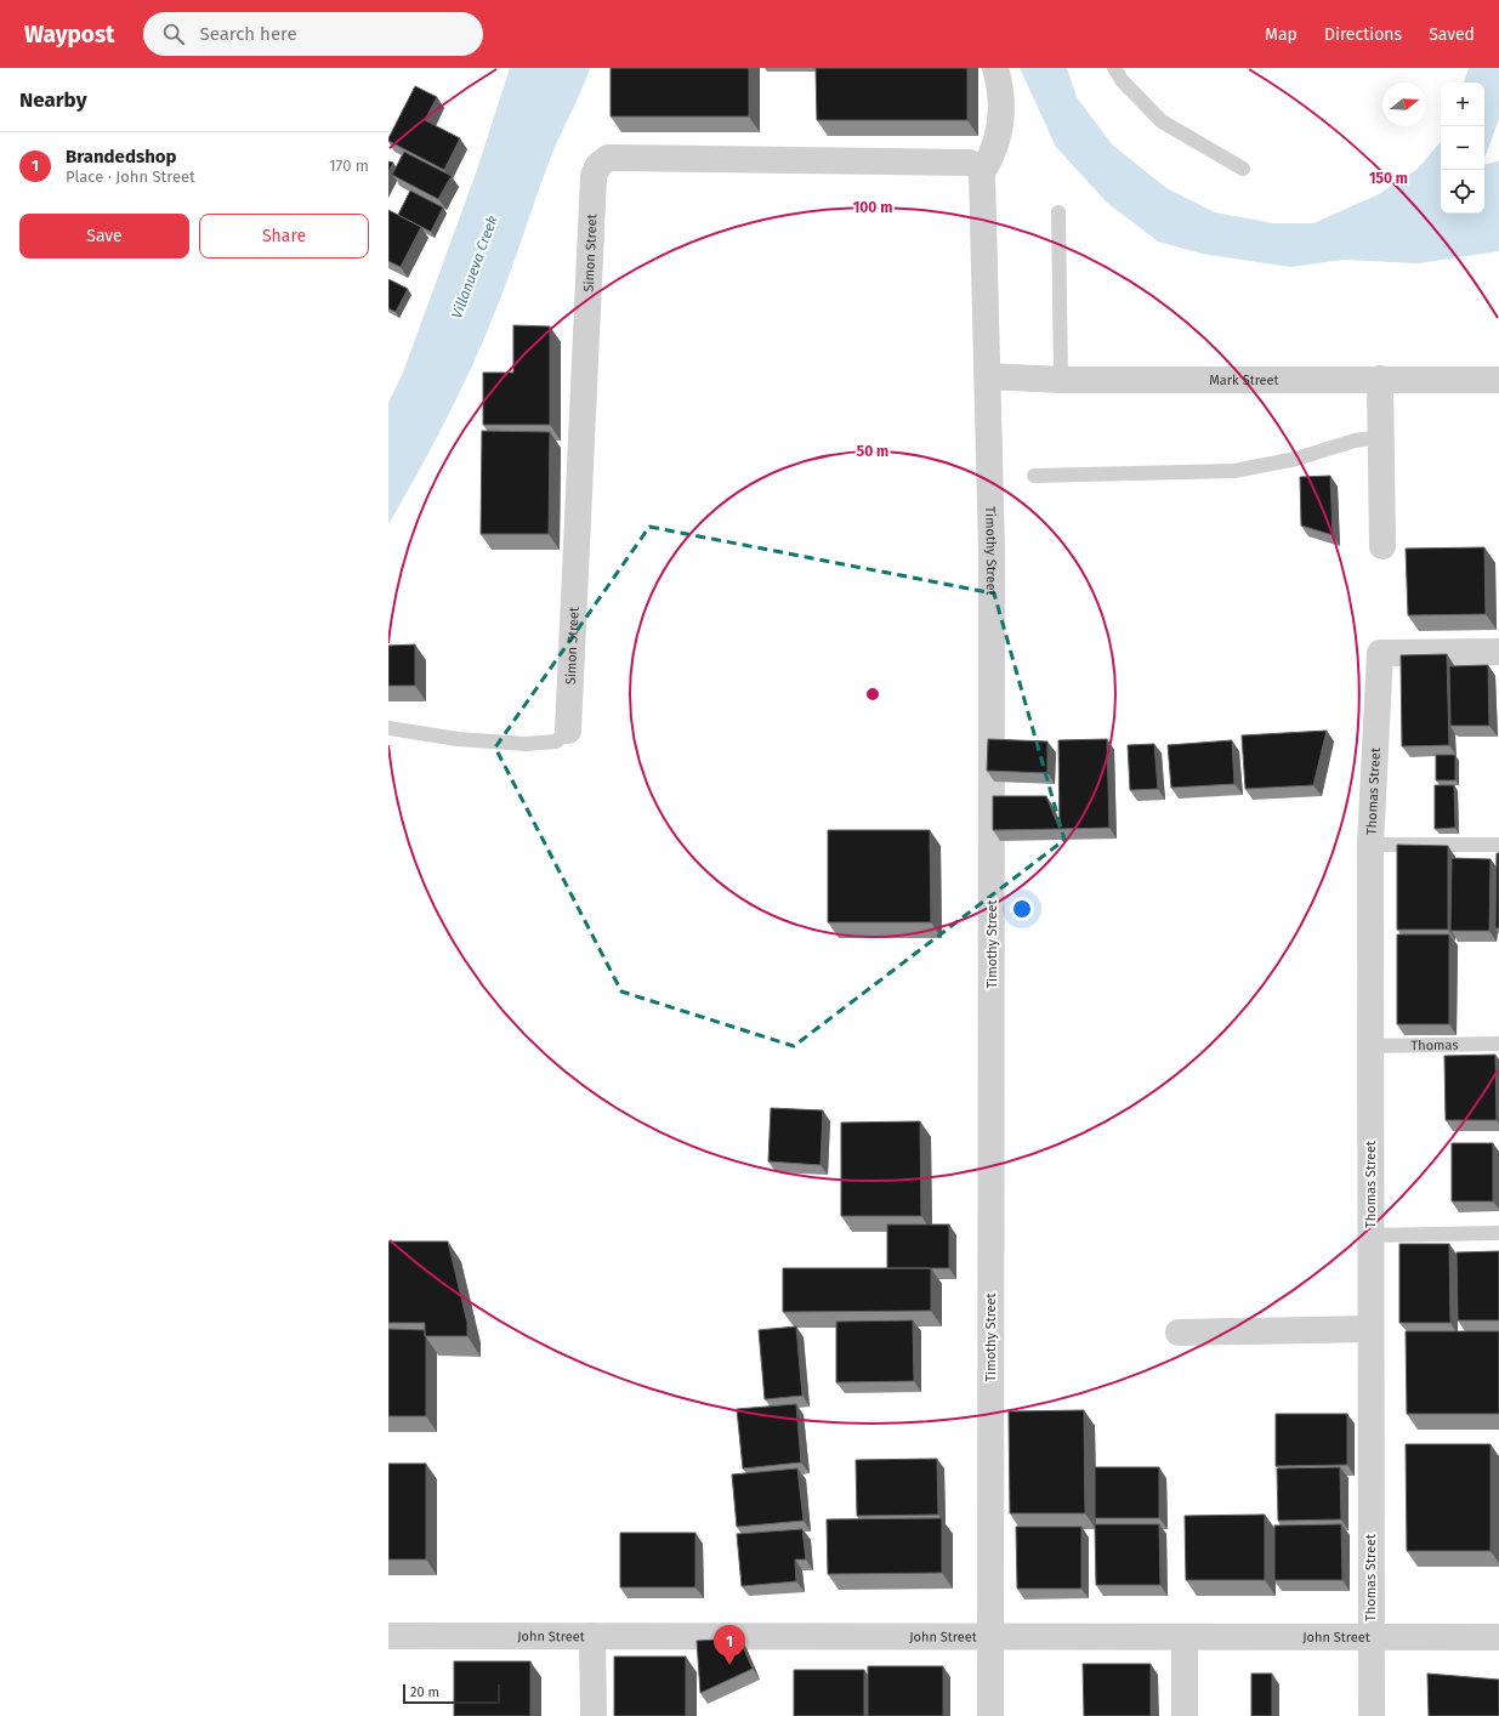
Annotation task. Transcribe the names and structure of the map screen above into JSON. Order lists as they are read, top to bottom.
{
  "streets": {
    "street": [
      "Simon Street",
      "Mark Street",
      "Timothy Street",
      "Thomas Street",
      "John Street"
    ],
    "lane": ["Thomas"]
  },
  "crossings": [
    ["Simon Street", "Timothy Street"],
    ["Mark Street", "Timothy Street"],
    ["Timothy Street", "John Street"],
    ["Thomas Street", "Thomas"],
    ["Thomas Street", "John Street"]
  ],
  "water": ["Villanueva Creek"],
  "scale_bar": "20 m",
  "north": "right",
  "page": {
    "header": "Waypost",
    "search": "Search here",
    "nav": ["Map", "Directions", "Saved"],
    "heading": "Nearby",
    "map_buttons": ["+", "−"],
    "list": [
      {
        "mark": "1",
        "name": "Brandedshop",
        "note": "Place · John Street",
        "value": "170 m"
      }
    ],
    "buttons": ["Save", "Share"],
    "pins": "1",
    "scale": "20 m"
  },
  "rings": ["150 m", "100 m", "50 m"]
}
